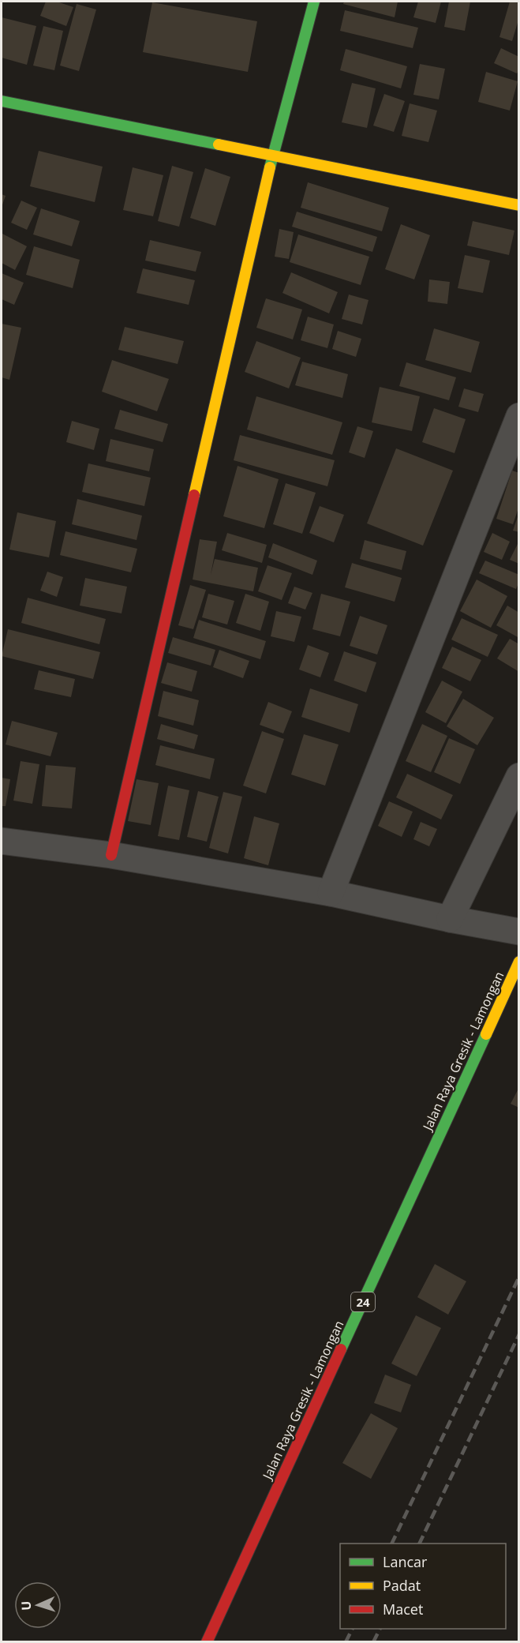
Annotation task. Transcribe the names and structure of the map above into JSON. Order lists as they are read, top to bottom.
{
  "streets": {
    "main road": ["Jalan Raya Gresik - Lamongan", "24"]
  },
  "legend": ["Lancar", "Padat", "Macet"],
  "north": "left"
}
